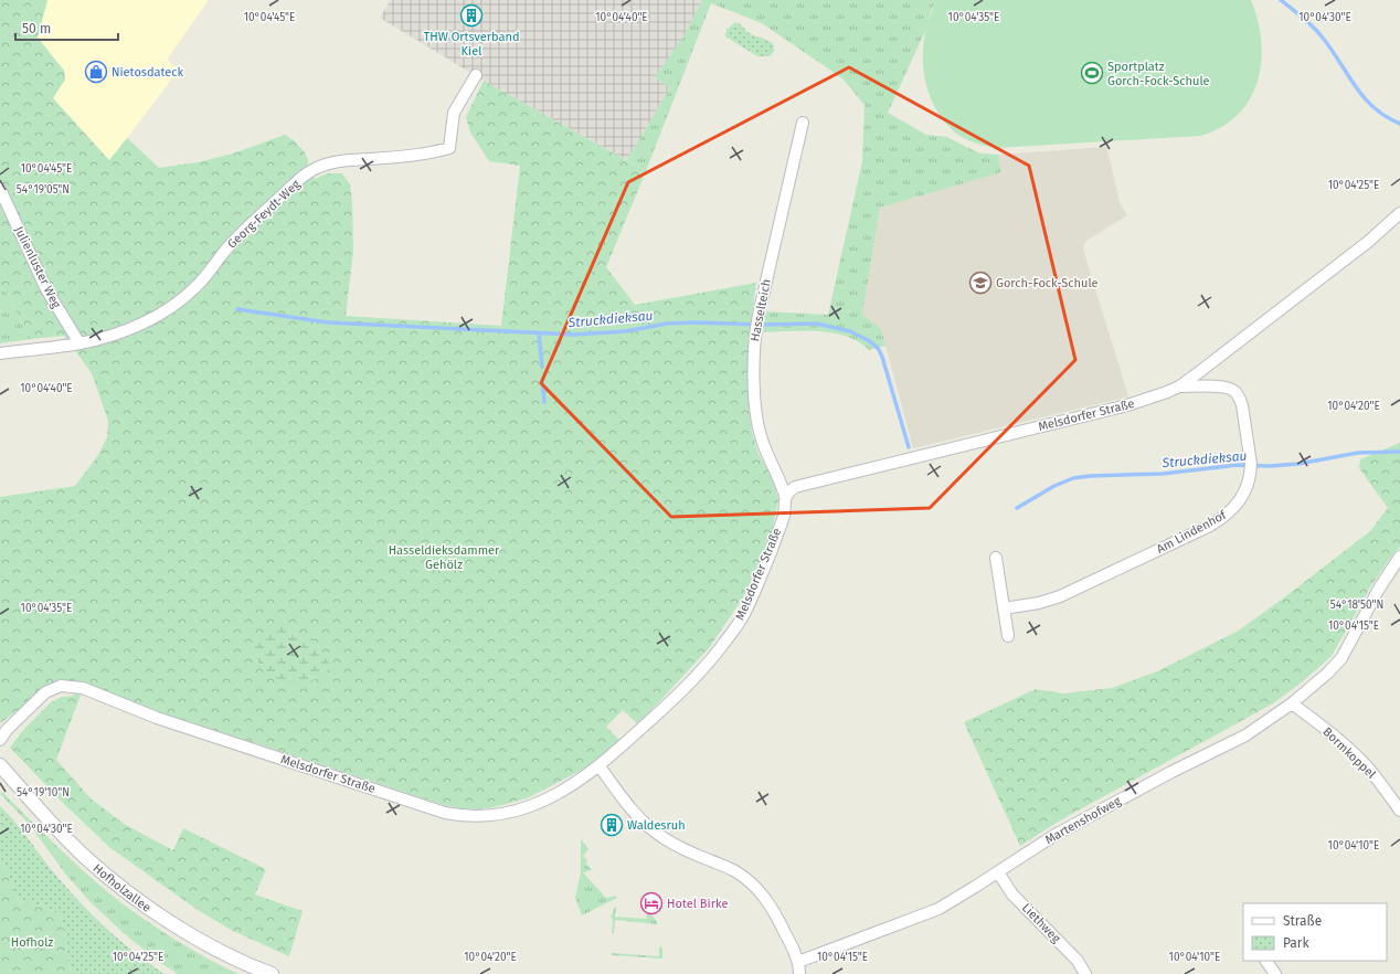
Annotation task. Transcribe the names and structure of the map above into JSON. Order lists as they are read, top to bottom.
{
  "streets": {
    "street": [
      "Georg-Feydt-Weg",
      "Julienluster Weg",
      "Hasselteich",
      "Melsdorfer Straße",
      "Am Lindenhof",
      "Bormkoppel",
      "Martenshofweg",
      "Hofholzallee",
      "Liethweg"
    ]
  },
  "crossings": [
    ["Georg-Feydt-Weg", "Julienluster Weg"],
    ["Hasselteich", "Melsdorfer Straße"],
    ["Melsdorfer Straße", "Am Lindenhof"],
    ["Bormkoppel", "Martenshofweg"],
    ["Martenshofweg", "Liethweg"]
  ],
  "water": ["Struckdieksau"],
  "parks": ["Hasseldieksdammer Gehölz", "Hofholz"],
  "places": {
    "building": ["THW Ortsverband Kiel", "Waldesruh"],
    "shop": ["Nietosdateck"],
    "sports": ["Sportplatz Gorch-Fock-Schule"],
    "school or university": ["Gorch-Fock-Schule"],
    "hotel": ["Hotel Birke"]
  },
  "legend": ["Straße", "Park"],
  "scale_bar": "50 m",
  "coordinates": [
    "10°04'30\"E",
    "10°04'45\"E",
    "10°04'40\"E",
    "10°04'35\"E",
    "10°04'25\"E",
    "54°19'05\"N",
    "10°04'20\"E",
    "54°18'50\"N",
    "10°04'15\"E",
    "54°19'10\"N",
    "10°04'10\"E"
  ]
}
